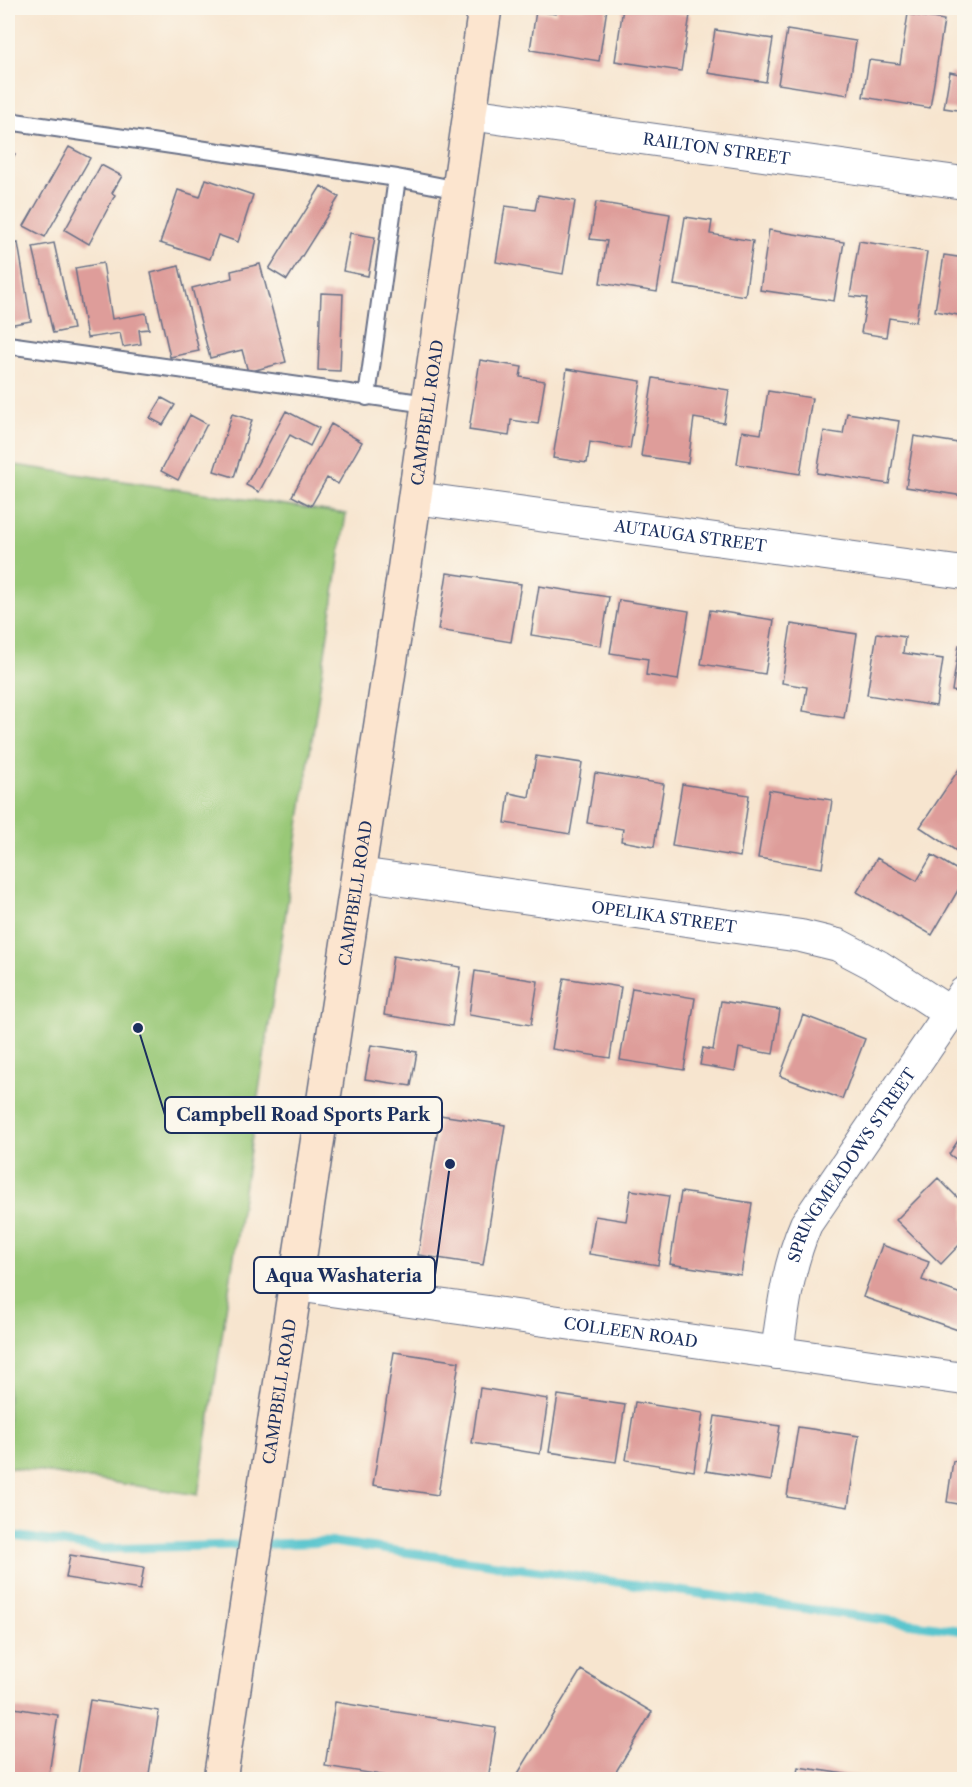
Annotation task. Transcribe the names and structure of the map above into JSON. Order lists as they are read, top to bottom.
{
  "streets": {
    "street": [
      "RAILTON STREET",
      "CAMPBELL ROAD",
      "AUTAUGA STREET",
      "OPELIKA STREET",
      "SPRINGMEADOWS STREET",
      "COLLEEN ROAD"
    ]
  },
  "crossings": [
    ["RAILTON STREET", "CAMPBELL ROAD"],
    ["CAMPBELL ROAD", "AUTAUGA STREET"],
    ["CAMPBELL ROAD", "OPELIKA STREET"],
    ["CAMPBELL ROAD", "COLLEEN ROAD"],
    ["OPELIKA STREET", "SPRINGMEADOWS STREET"],
    ["SPRINGMEADOWS STREET", "COLLEEN ROAD"]
  ],
  "places": ["Campbell Road Sports Park", "Aqua Washateria"]
}
